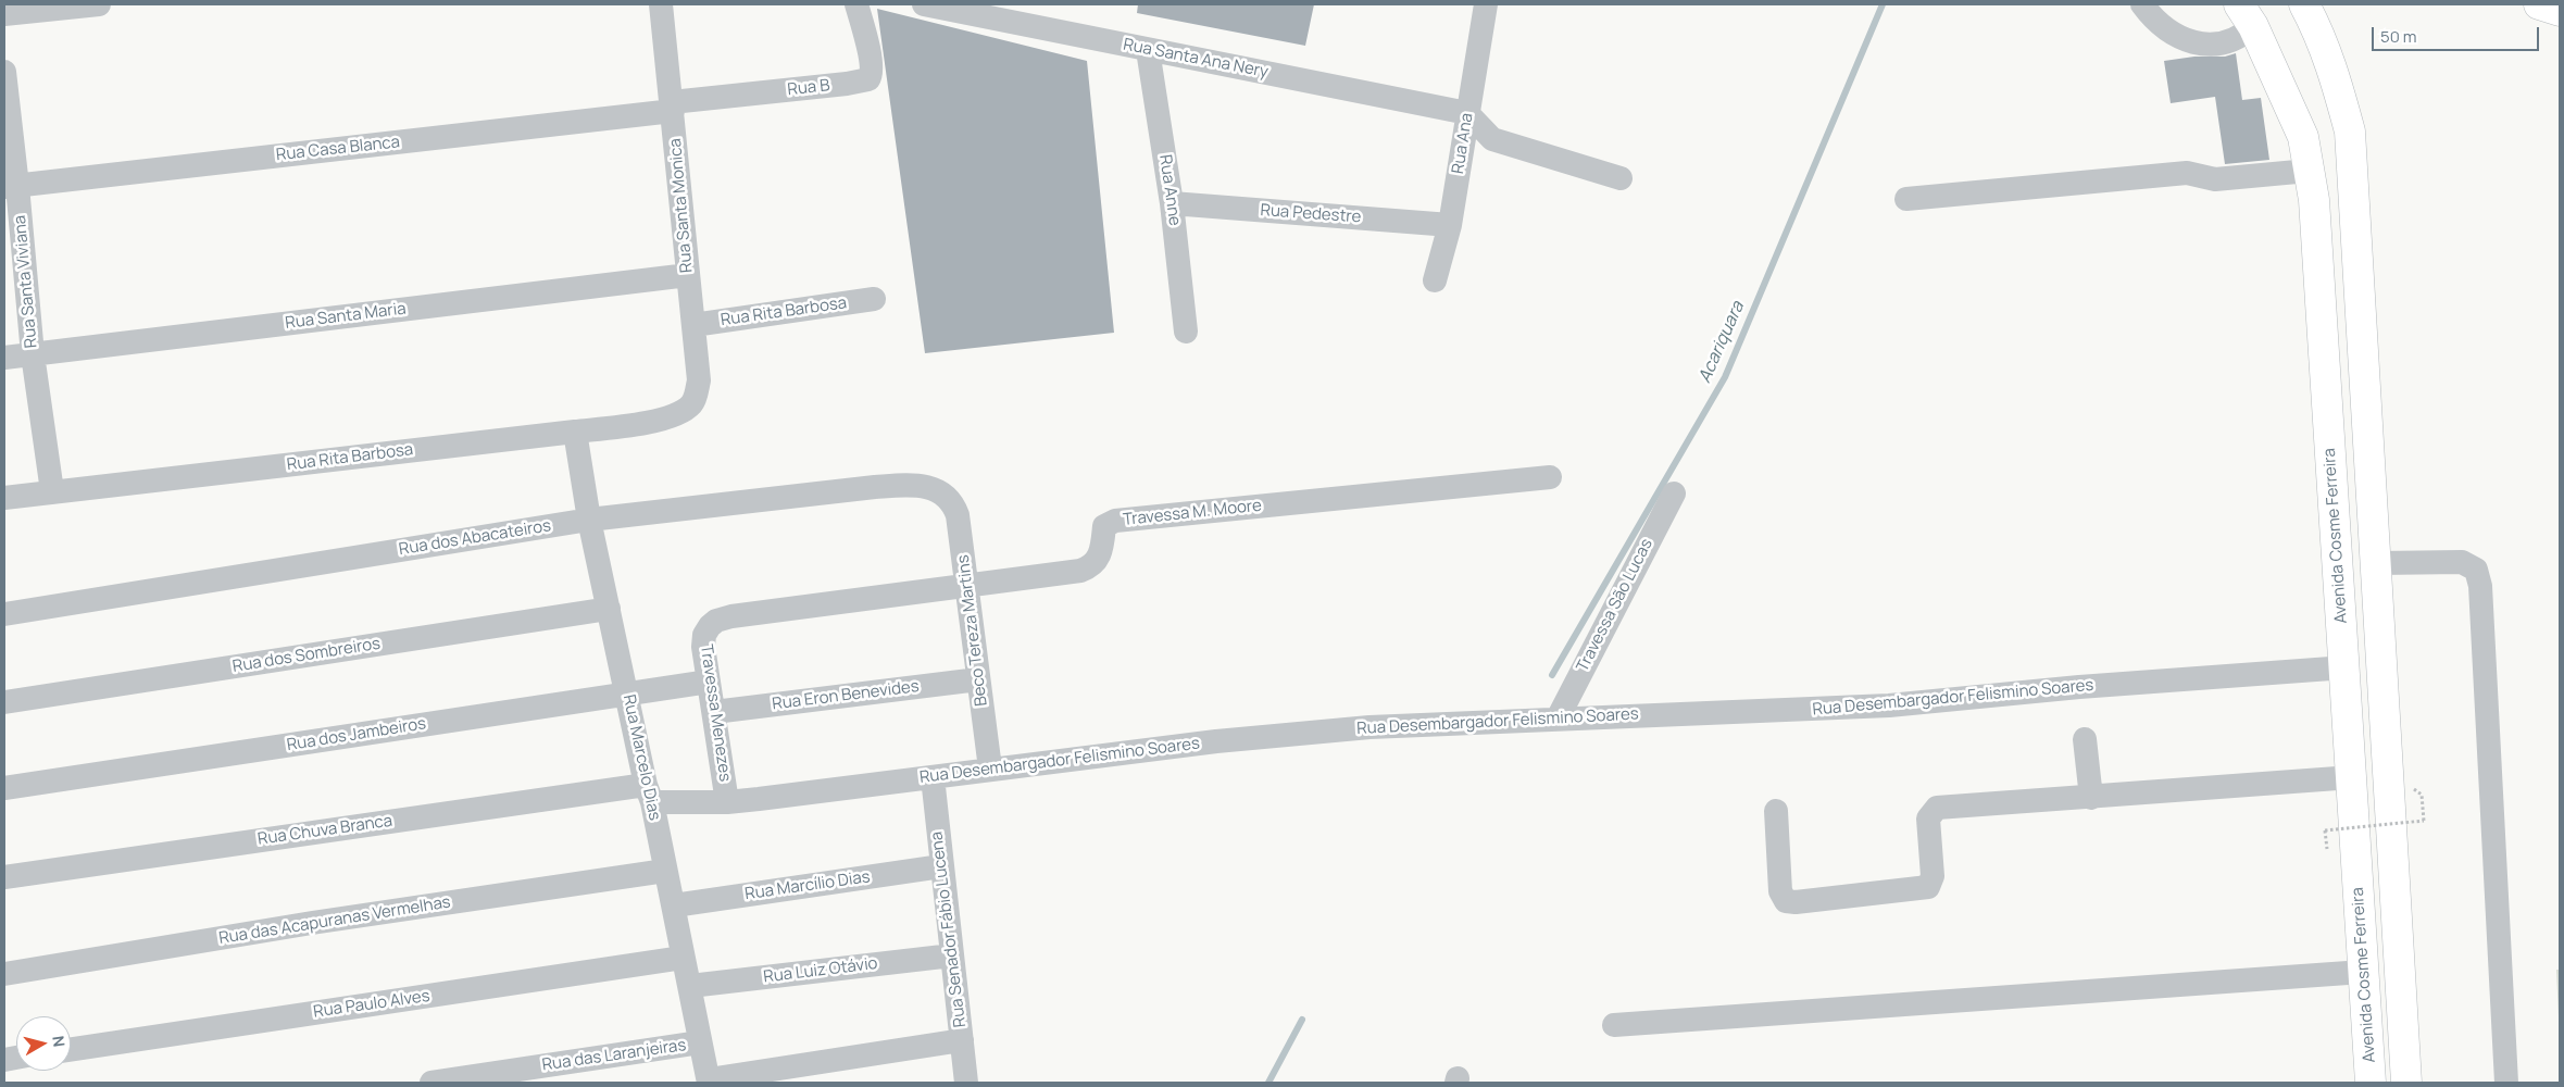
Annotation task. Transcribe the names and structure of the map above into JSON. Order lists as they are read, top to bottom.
{
  "streets": {
    "main road": ["Avenida Cosme Ferreira"],
    "street": [
      "Rua Santa Ana Nery",
      "Rua B",
      "Rua Ana",
      "Rua Casa Blanca",
      "Rua Anne",
      "Rua Santa Monica",
      "Rua Pedestre",
      "Rua Santa Viviana",
      "Rua Rita Barbosa",
      "Rua Santa Maria",
      "Travessa M. Moore",
      "Rua dos Abacateiros",
      "Travessa São Lucas",
      "Beco Tereza Martins",
      "Rua dos Sombreiros",
      "Rua Eron Benevides",
      "Rua Desembargador Felismino Soares",
      "Travessa Menezes",
      "Rua dos Jambeiros",
      "Rua Marcelo Dias",
      "Rua Chuva Branca",
      "Rua Marcílio Dias",
      "Rua das Acapuranas Vermelhas",
      "Rua Senador Fábio Lucena",
      "Rua Luiz Otávio",
      "Rua Paulo Alves",
      "Rua das Laranjeiras"
    ]
  },
  "crossings": [
    ["Rua Santa Ana Nery", "Rua Ana"],
    ["Rua Santa Ana Nery", "Rua Anne"],
    ["Rua B", "Rua Casa Blanca"],
    ["Rua B", "Rua Santa Monica"],
    ["Rua Ana", "Rua Pedestre"],
    ["Rua Casa Blanca", "Rua Santa Monica"],
    ["Rua Casa Blanca", "Rua Santa Viviana"],
    ["Rua Anne", "Rua Pedestre"],
    ["Rua Santa Monica", "Rua Rita Barbosa"],
    ["Rua Santa Monica", "Rua Santa Maria"],
    ["Rua Santa Viviana", "Rua Rita Barbosa"],
    ["Rua Santa Viviana", "Rua Santa Maria"],
    ["Rua Rita Barbosa", "Rua Marcelo Dias"],
    ["Travessa M. Moore", "Beco Tereza Martins"],
    ["Travessa M. Moore", "Travessa Menezes"],
    ["Avenida Cosme Ferreira", "Rua Desembargador Felismino Soares"],
    ["Rua dos Abacateiros", "Beco Tereza Martins"],
    ["Rua dos Abacateiros", "Rua Marcelo Dias"],
    ["Travessa São Lucas", "Rua Desembargador Felismino Soares"],
    ["Beco Tereza Martins", "Rua Eron Benevides"],
    ["Beco Tereza Martins", "Rua Desembargador Felismino Soares"],
    ["Rua dos Sombreiros", "Rua Marcelo Dias"],
    ["Rua Eron Benevides", "Travessa Menezes"],
    ["Rua Desembargador Felismino Soares", "Travessa Menezes"],
    ["Rua Desembargador Felismino Soares", "Rua Marcelo Dias"],
    ["Rua Desembargador Felismino Soares", "Rua Chuva Branca"],
    ["Rua Desembargador Felismino Soares", "Rua Senador Fábio Lucena"],
    ["Travessa Menezes", "Rua dos Jambeiros"],
    ["Rua dos Jambeiros", "Rua Marcelo Dias"],
    ["Rua Marcelo Dias", "Rua Chuva Branca"],
    ["Rua Marcelo Dias", "Rua Marcílio Dias"],
    ["Rua Marcelo Dias", "Rua das Acapuranas Vermelhas"],
    ["Rua Marcelo Dias", "Rua Luiz Otávio"],
    ["Rua Marcelo Dias", "Rua Paulo Alves"],
    ["Rua Marcelo Dias", "Rua das Laranjeiras"],
    ["Rua Marcílio Dias", "Rua Senador Fábio Lucena"],
    ["Rua Senador Fábio Lucena", "Rua Luiz Otávio"]
  ],
  "water": ["Acariquara"],
  "scale_bar": "50 m",
  "north": "right"
}
